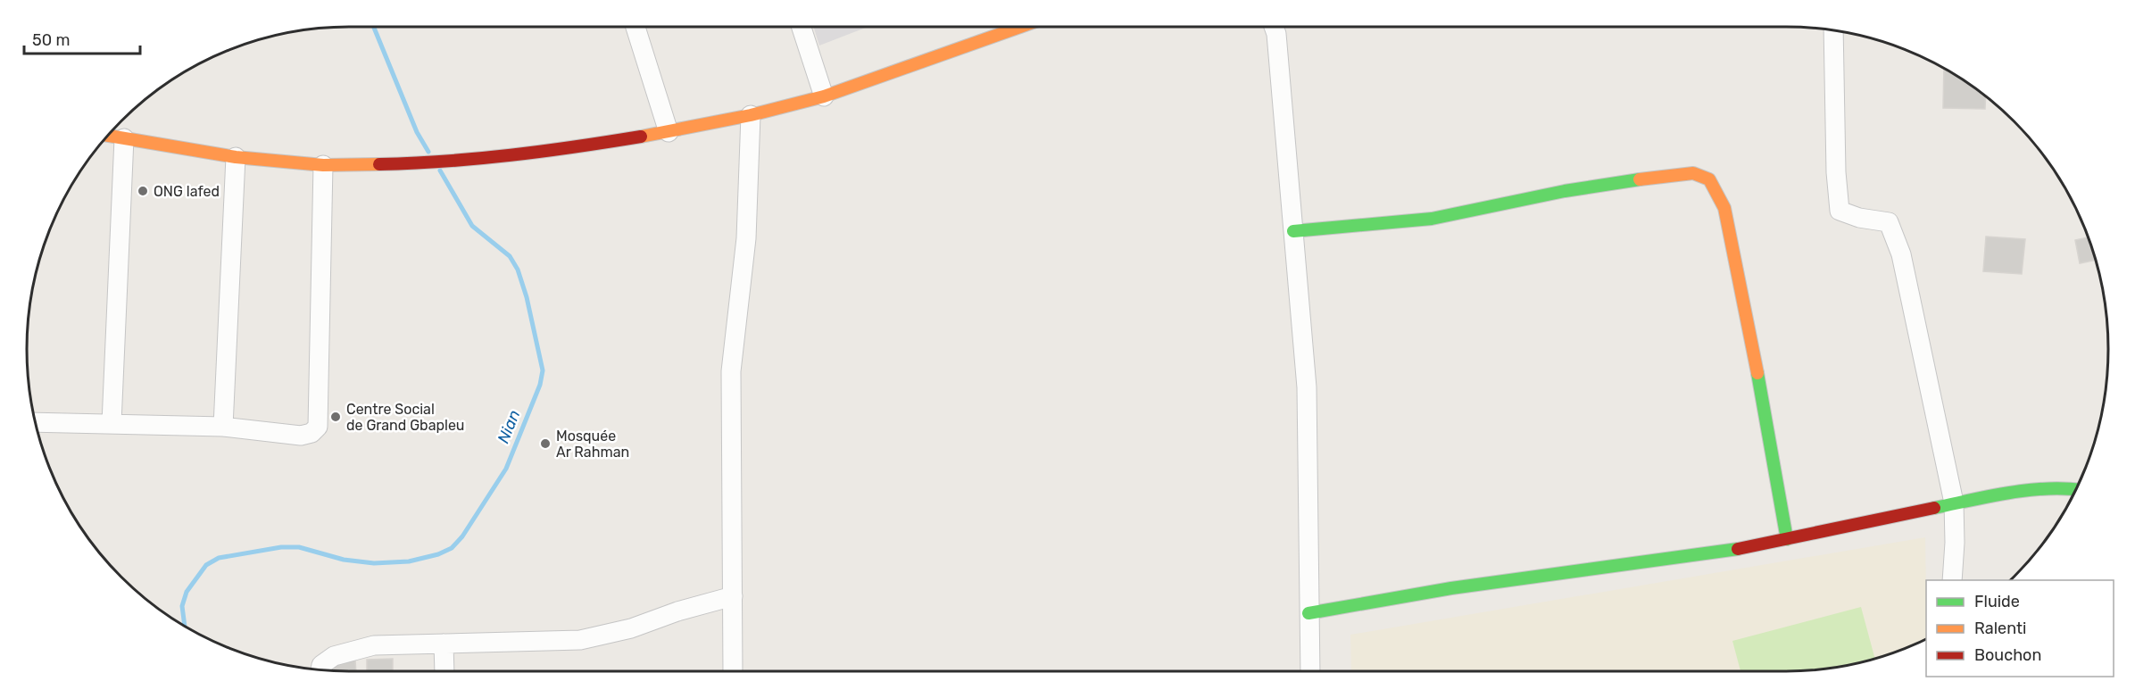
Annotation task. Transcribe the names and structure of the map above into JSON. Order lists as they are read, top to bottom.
{
  "water": ["Nian"],
  "places": ["ONG lafed", "Centre Social de Grand Gbapleu", "Mosquée Ar Rahman"],
  "legend": ["Fluide", "Ralenti", "Bouchon"],
  "scale_bar": "50 m"
}
